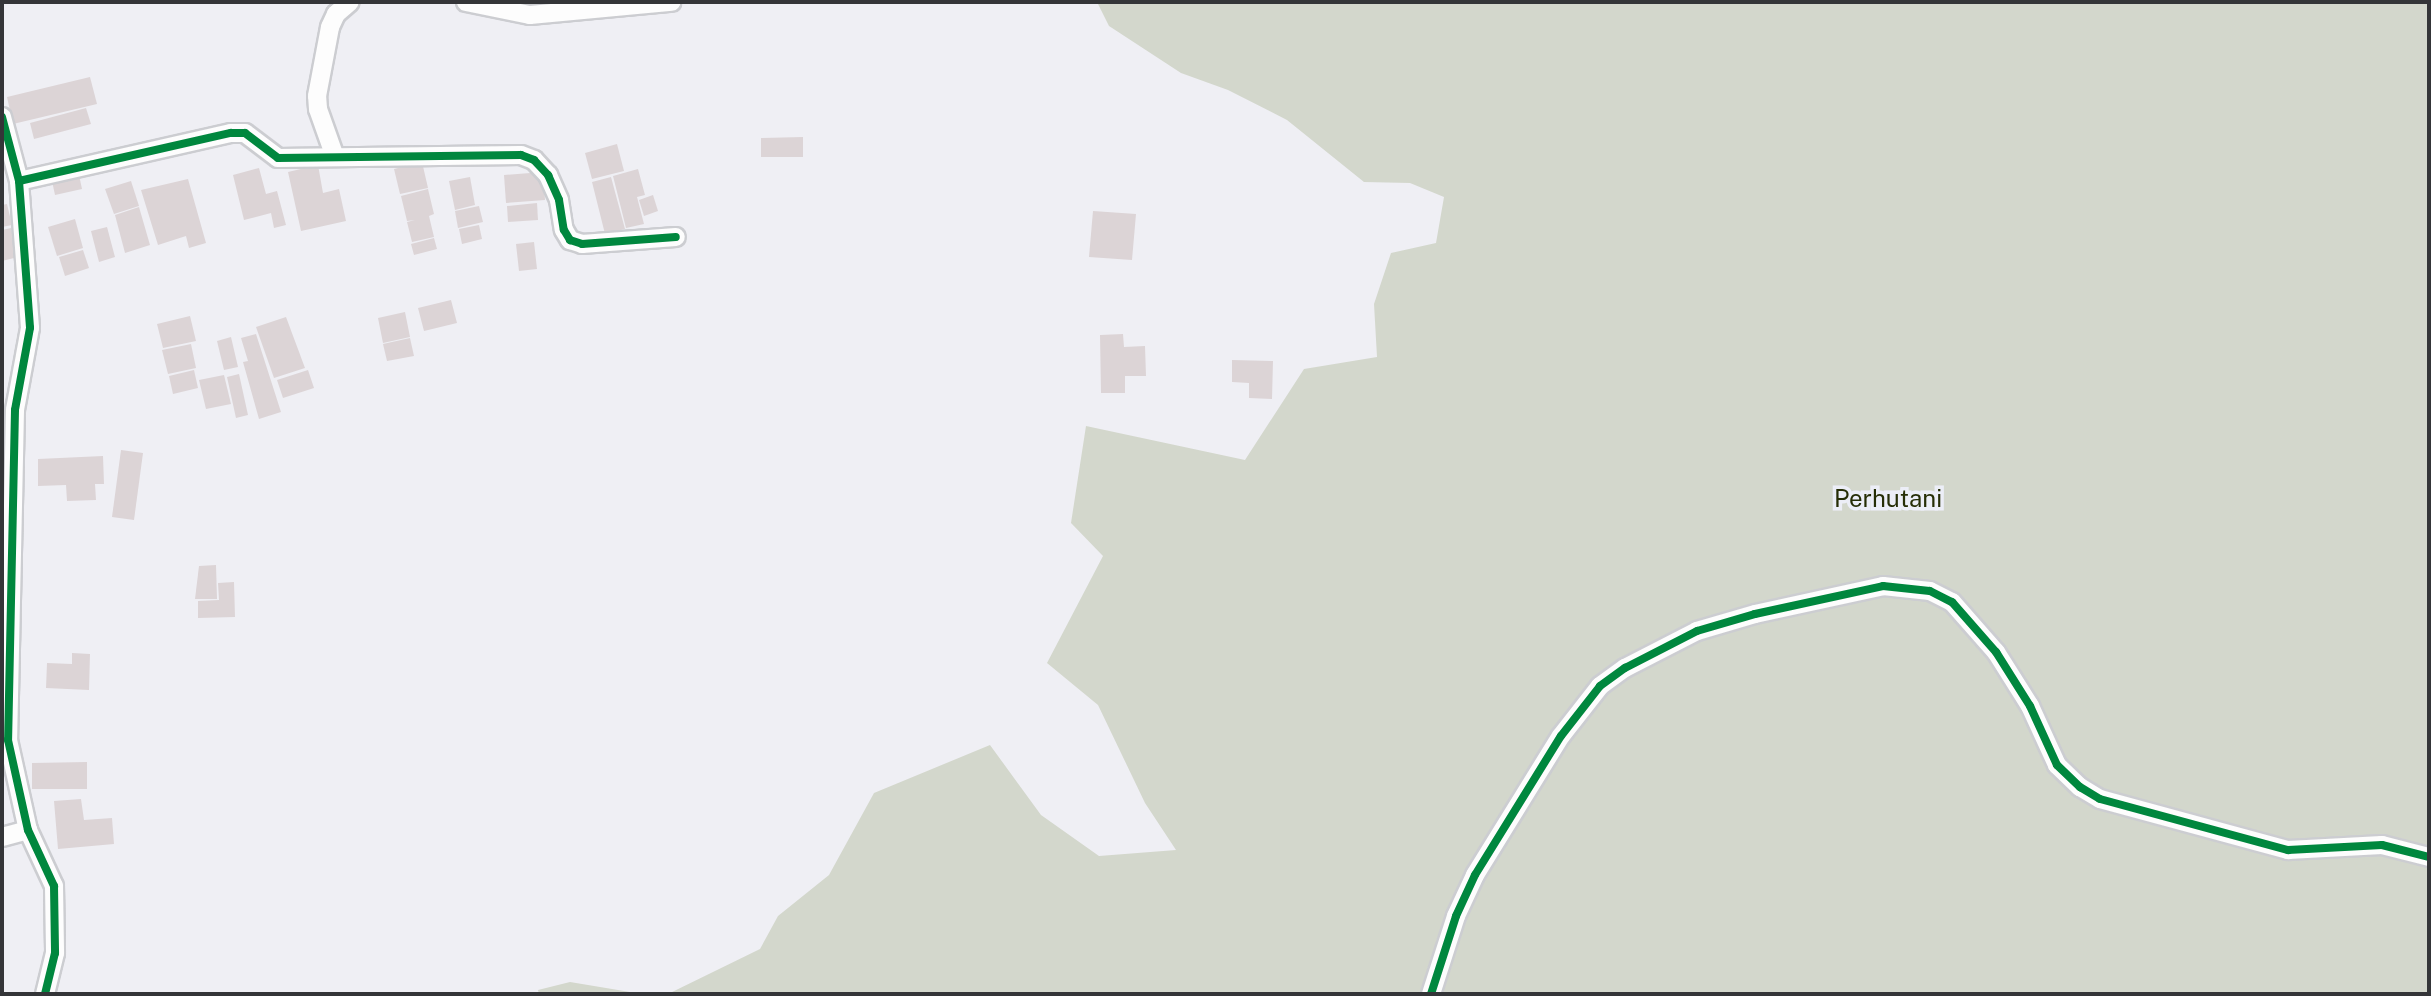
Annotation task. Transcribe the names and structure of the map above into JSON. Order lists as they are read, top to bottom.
{
  "parks": ["Perhutani"]
}
